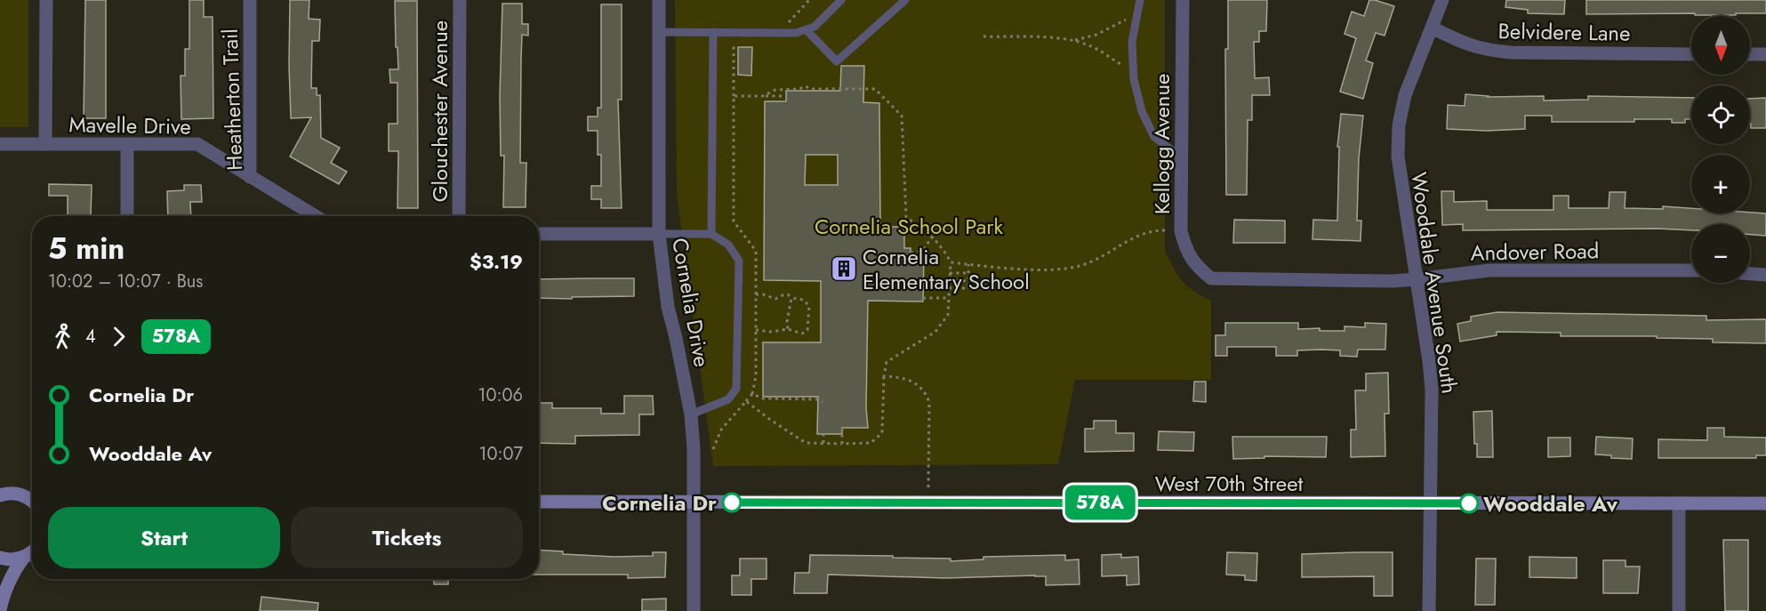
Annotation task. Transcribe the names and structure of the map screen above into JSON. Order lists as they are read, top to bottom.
{
  "streets": {
    "street": [
      "Belvidere Lane",
      "Heatherton Trail",
      "Glouchester Avenue",
      "Mavelle Drive",
      "Kellogg Avenue",
      "Andover Road",
      "Wooddale Avenue South",
      "Cornelia Drive",
      "West 70th Street"
    ]
  },
  "crossings": [
    ["Belvidere Lane", "Wooddale Avenue South"],
    ["Heatherton Trail", "Mavelle Drive"],
    ["Kellogg Avenue", "Andover Road"],
    ["Andover Road", "Wooddale Avenue South"],
    ["Wooddale Avenue South", "West 70th Street"],
    ["Cornelia Drive", "West 70th Street"]
  ],
  "parks": ["Cornelia School Park"],
  "places": {
    "building": ["Cornelia Elementary School"],
    "other": ["Cornelia Dr", "Wooddale Av"]
  },
  "lines": ["bus line 578A"],
  "north": "bottom",
  "page": {
    "on_map": "578A",
    "map_buttons": ["+", "−"],
    "heading": ["5 min", "10:02 – 10:07 · Bus", "$3.19"],
    "legs": ["4", "578A"],
    "list": [
      {
        "name": "Cornelia Dr",
        "value": "10:06"
      },
      {
        "name": "Wooddale Av",
        "value": "10:07"
      }
    ],
    "buttons": ["Start", "Tickets"]
  }
}
